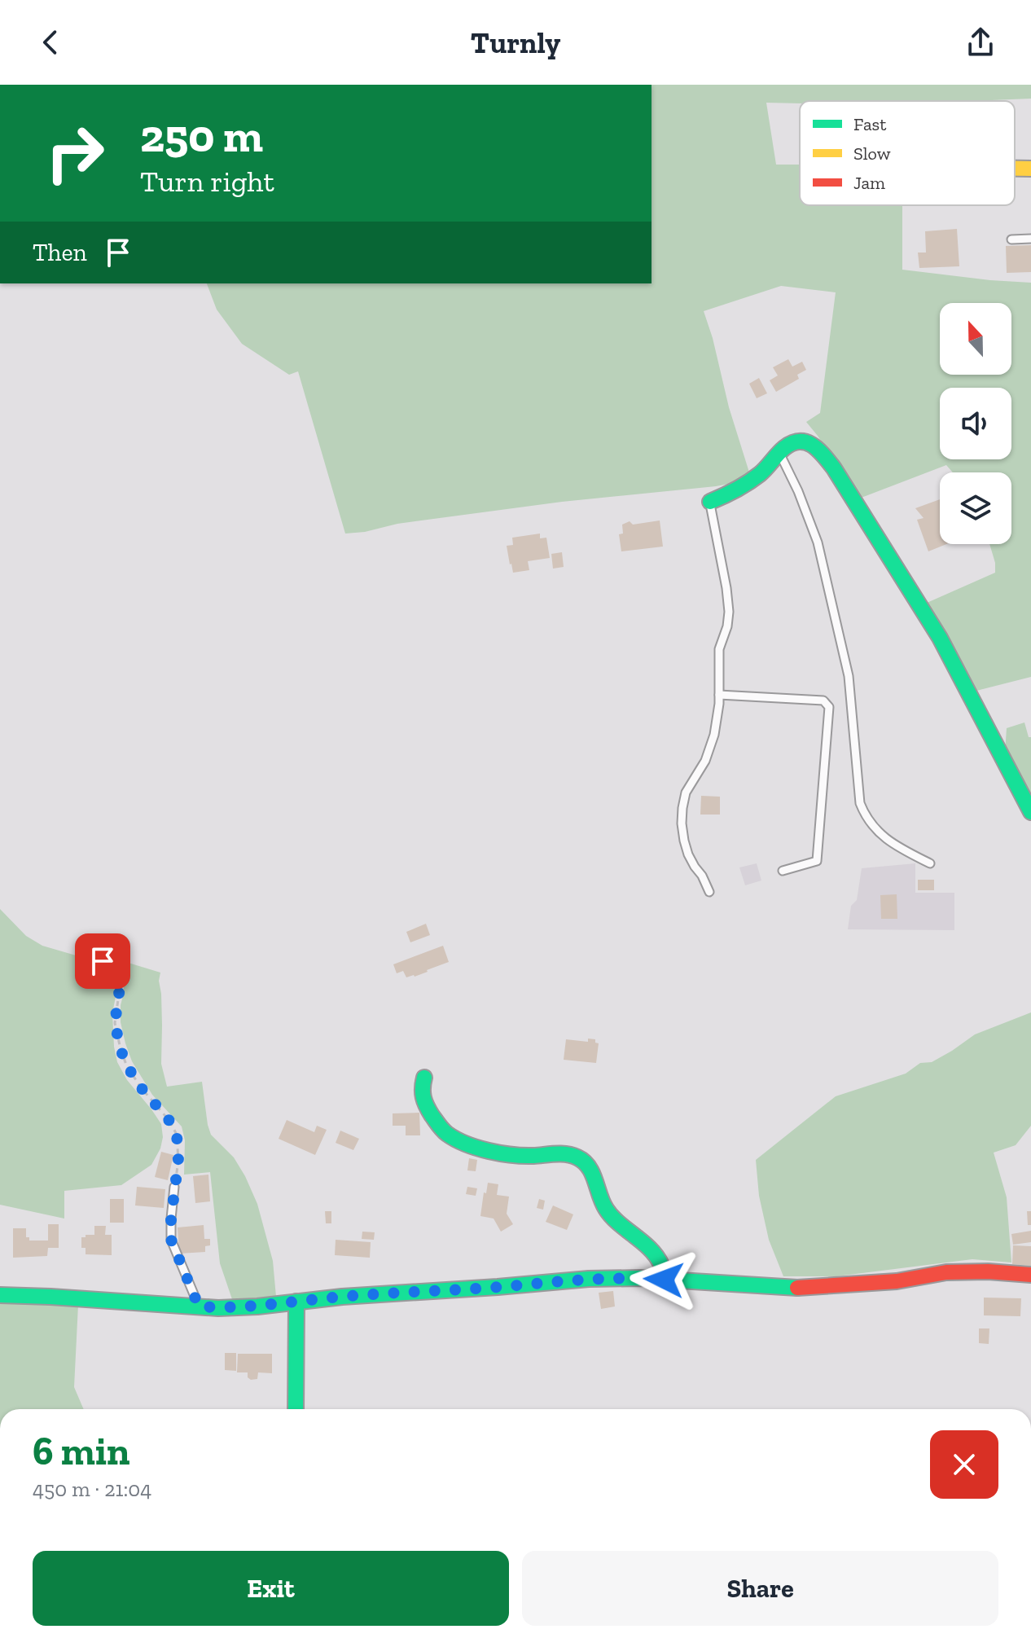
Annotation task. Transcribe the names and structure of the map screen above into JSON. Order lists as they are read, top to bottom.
{
  "legend": ["Fast", "Slow", "Jam"],
  "north": "top",
  "page": {
    "header": "Turnly",
    "turn": ["250 m", "Turn right"],
    "then": "Then",
    "heading": ["6 min", "450 m · 21:04"],
    "buttons": ["Exit", "Share"]
  }
}
